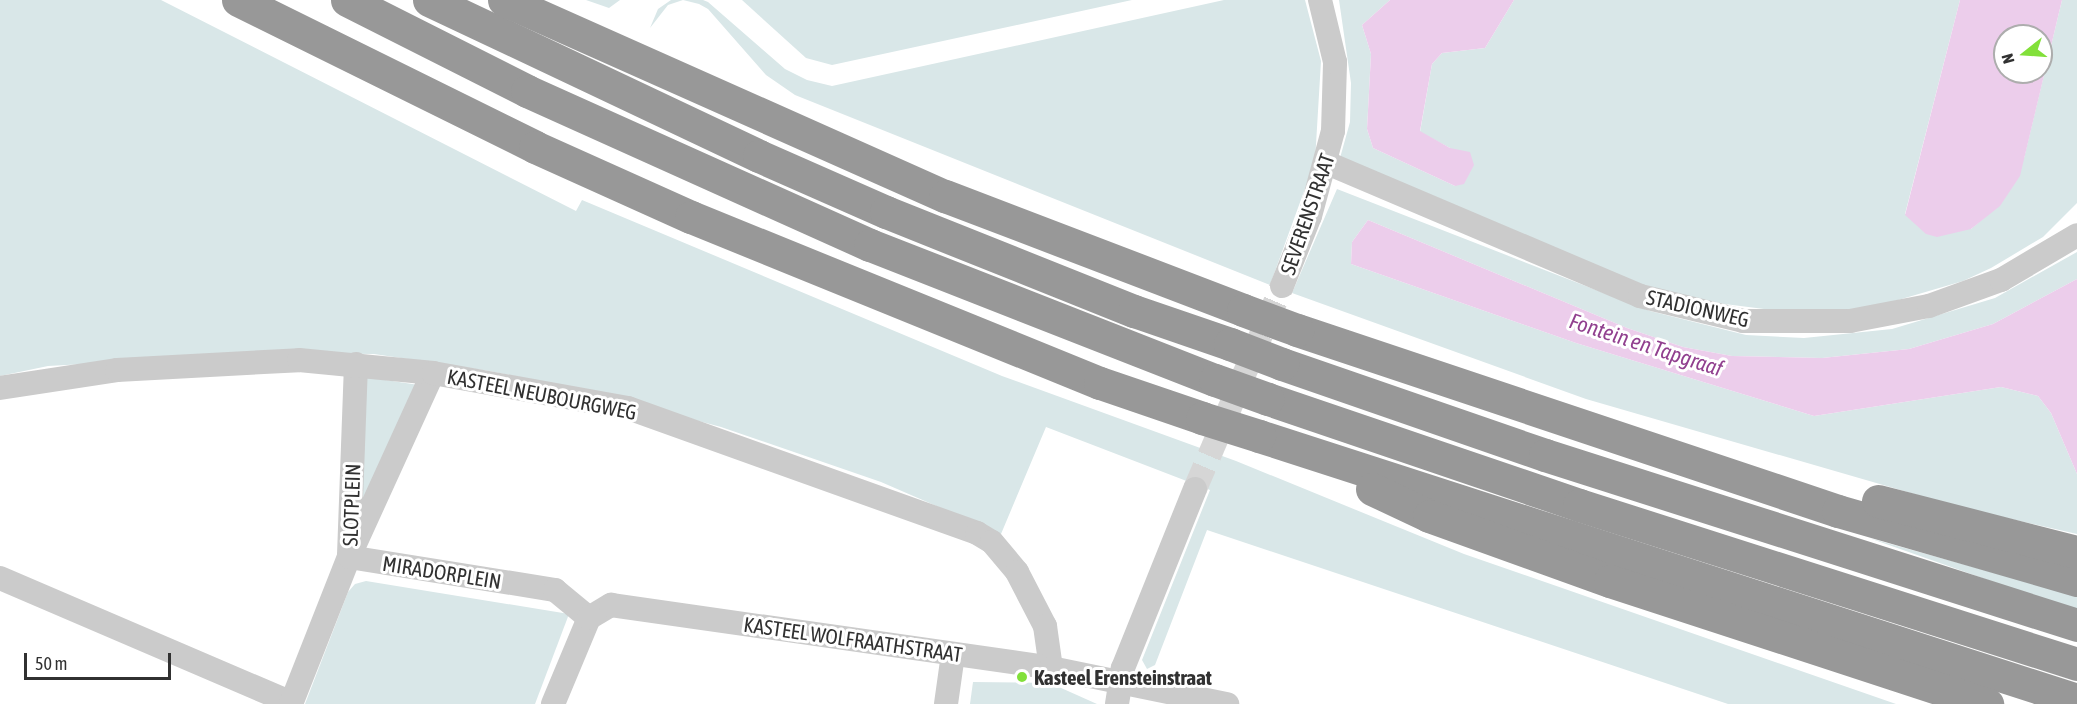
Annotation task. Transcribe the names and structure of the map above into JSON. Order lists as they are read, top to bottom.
{
  "streets": {
    "street": [
      "SEVERENSTRAAT",
      "STADIONWEG",
      "KASTEEL NEUBOURGWEG",
      "SLOTPLEIN",
      "MIRADORPLEIN",
      "KASTEEL WOLFRAATHSTRAAT"
    ]
  },
  "crossings": [
    ["SEVERENSTRAAT", "STADIONWEG"],
    ["KASTEEL NEUBOURGWEG", "SLOTPLEIN"],
    ["KASTEEL NEUBOURGWEG", "KASTEEL WOLFRAATHSTRAAT"],
    ["SLOTPLEIN", "MIRADORPLEIN"],
    ["MIRADORPLEIN", "KASTEEL WOLFRAATHSTRAAT"]
  ],
  "water": ["Fontein en Tapgraaf"],
  "places": ["Kasteel Erensteinstraat"],
  "scale_bar": "50 m",
  "north": "left"
}
